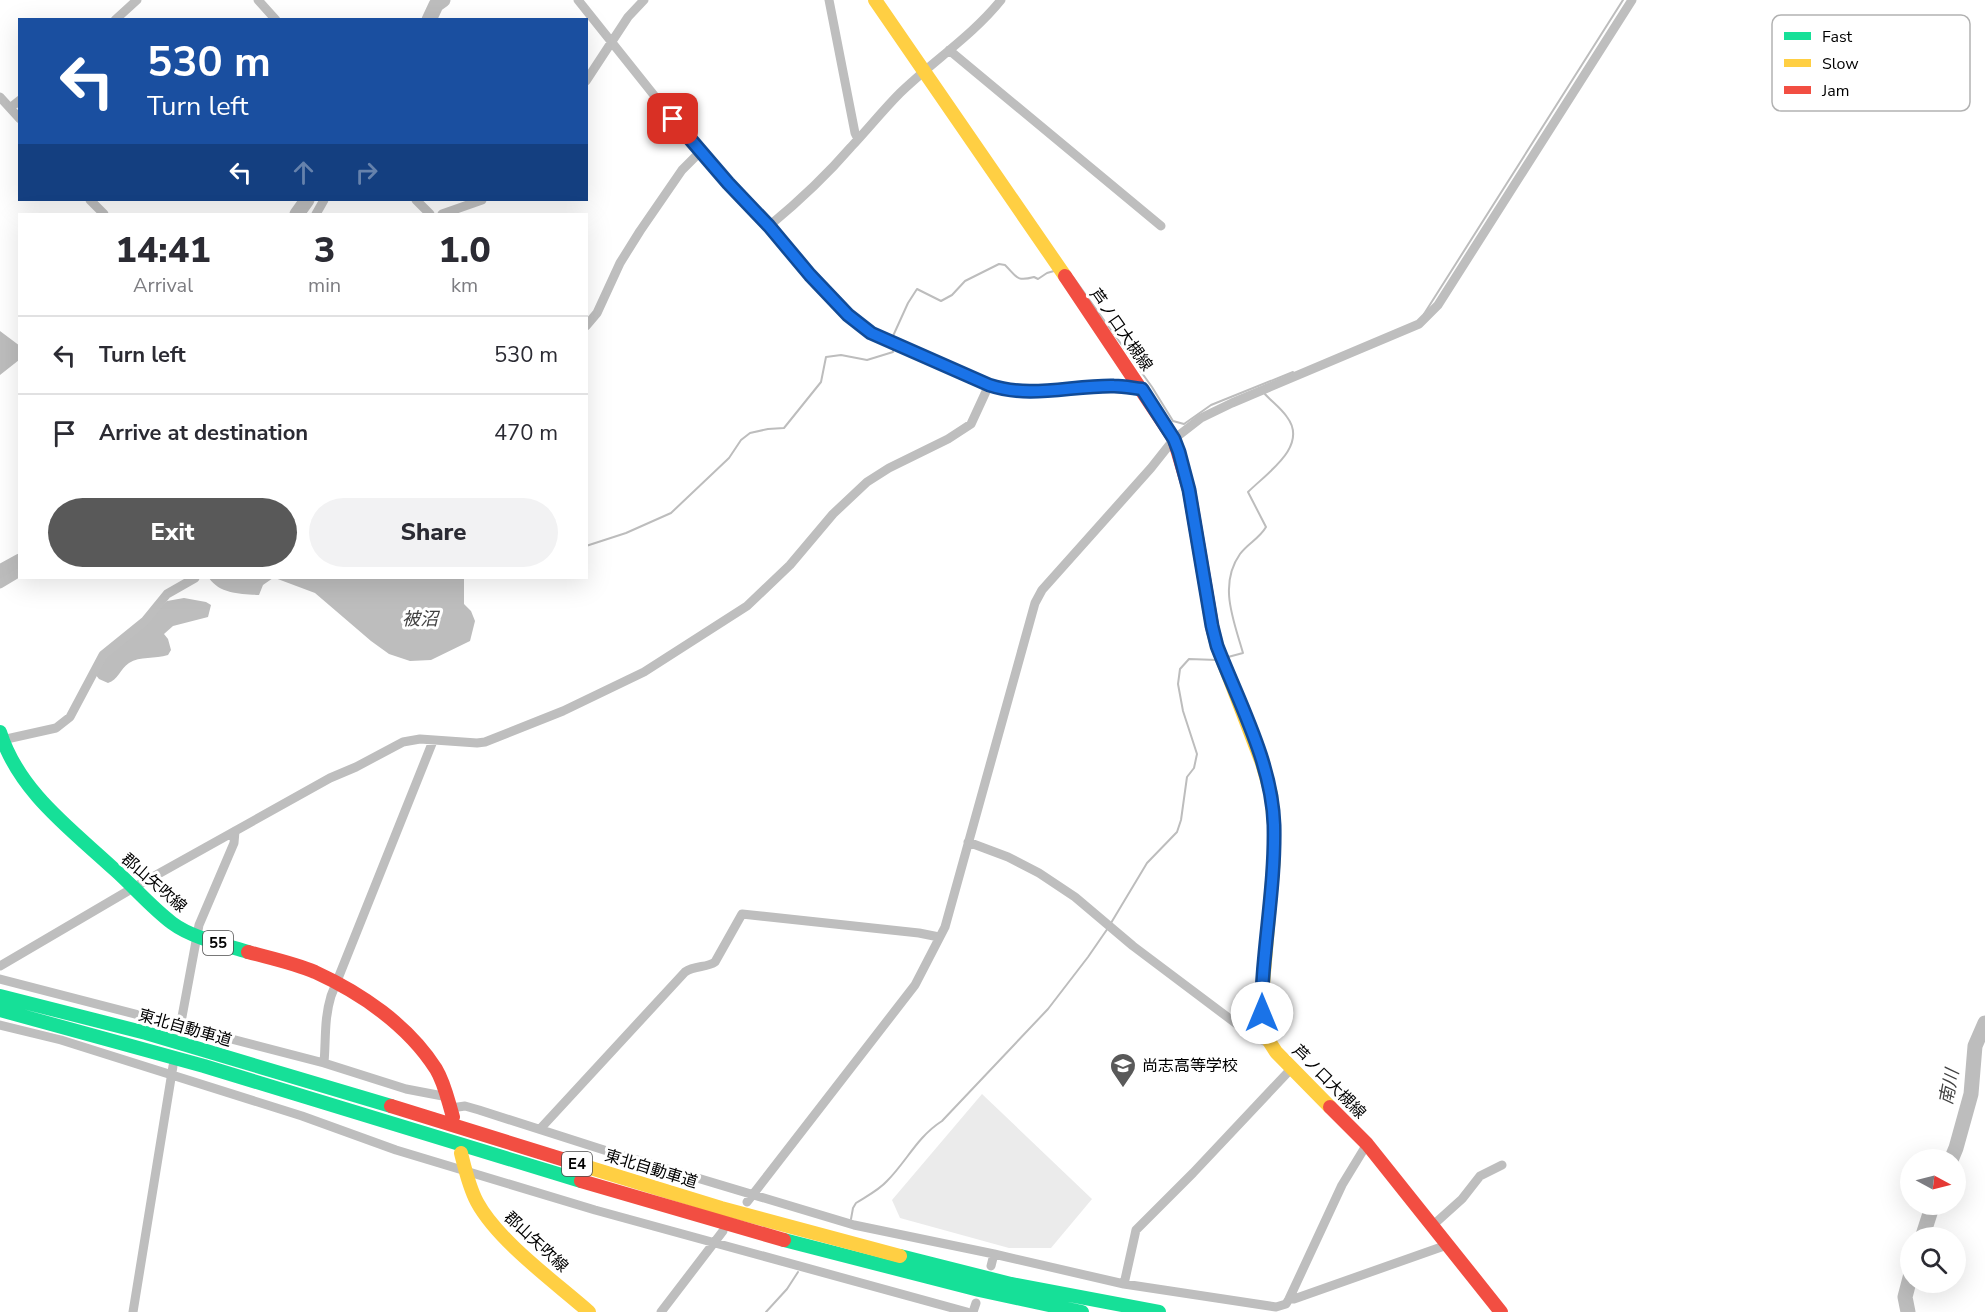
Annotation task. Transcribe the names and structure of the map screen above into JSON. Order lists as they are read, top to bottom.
{
  "streets": {
    "main road": [
      "芦ノ口大槻線",
      "郡山矢吹線",
      "55",
      "東北自動車道",
      "E4"
    ]
  },
  "water": ["被沼", "南川"],
  "places": {
    "school or university": ["尚志高等学校"]
  },
  "legend": ["Fast", "Slow", "Jam"],
  "north": "right",
  "page": {
    "turn": ["530 m", "Turn left"],
    "eta": [
      "14:41",
      "Arrival",
      "3",
      "min",
      "1.0",
      "km"
    ],
    "list": [
      {
        "name": "Turn left",
        "value": "530 m"
      },
      {
        "name": "Arrive at destination",
        "value": "470 m"
      }
    ],
    "buttons": ["Exit", "Share"]
  }
}
